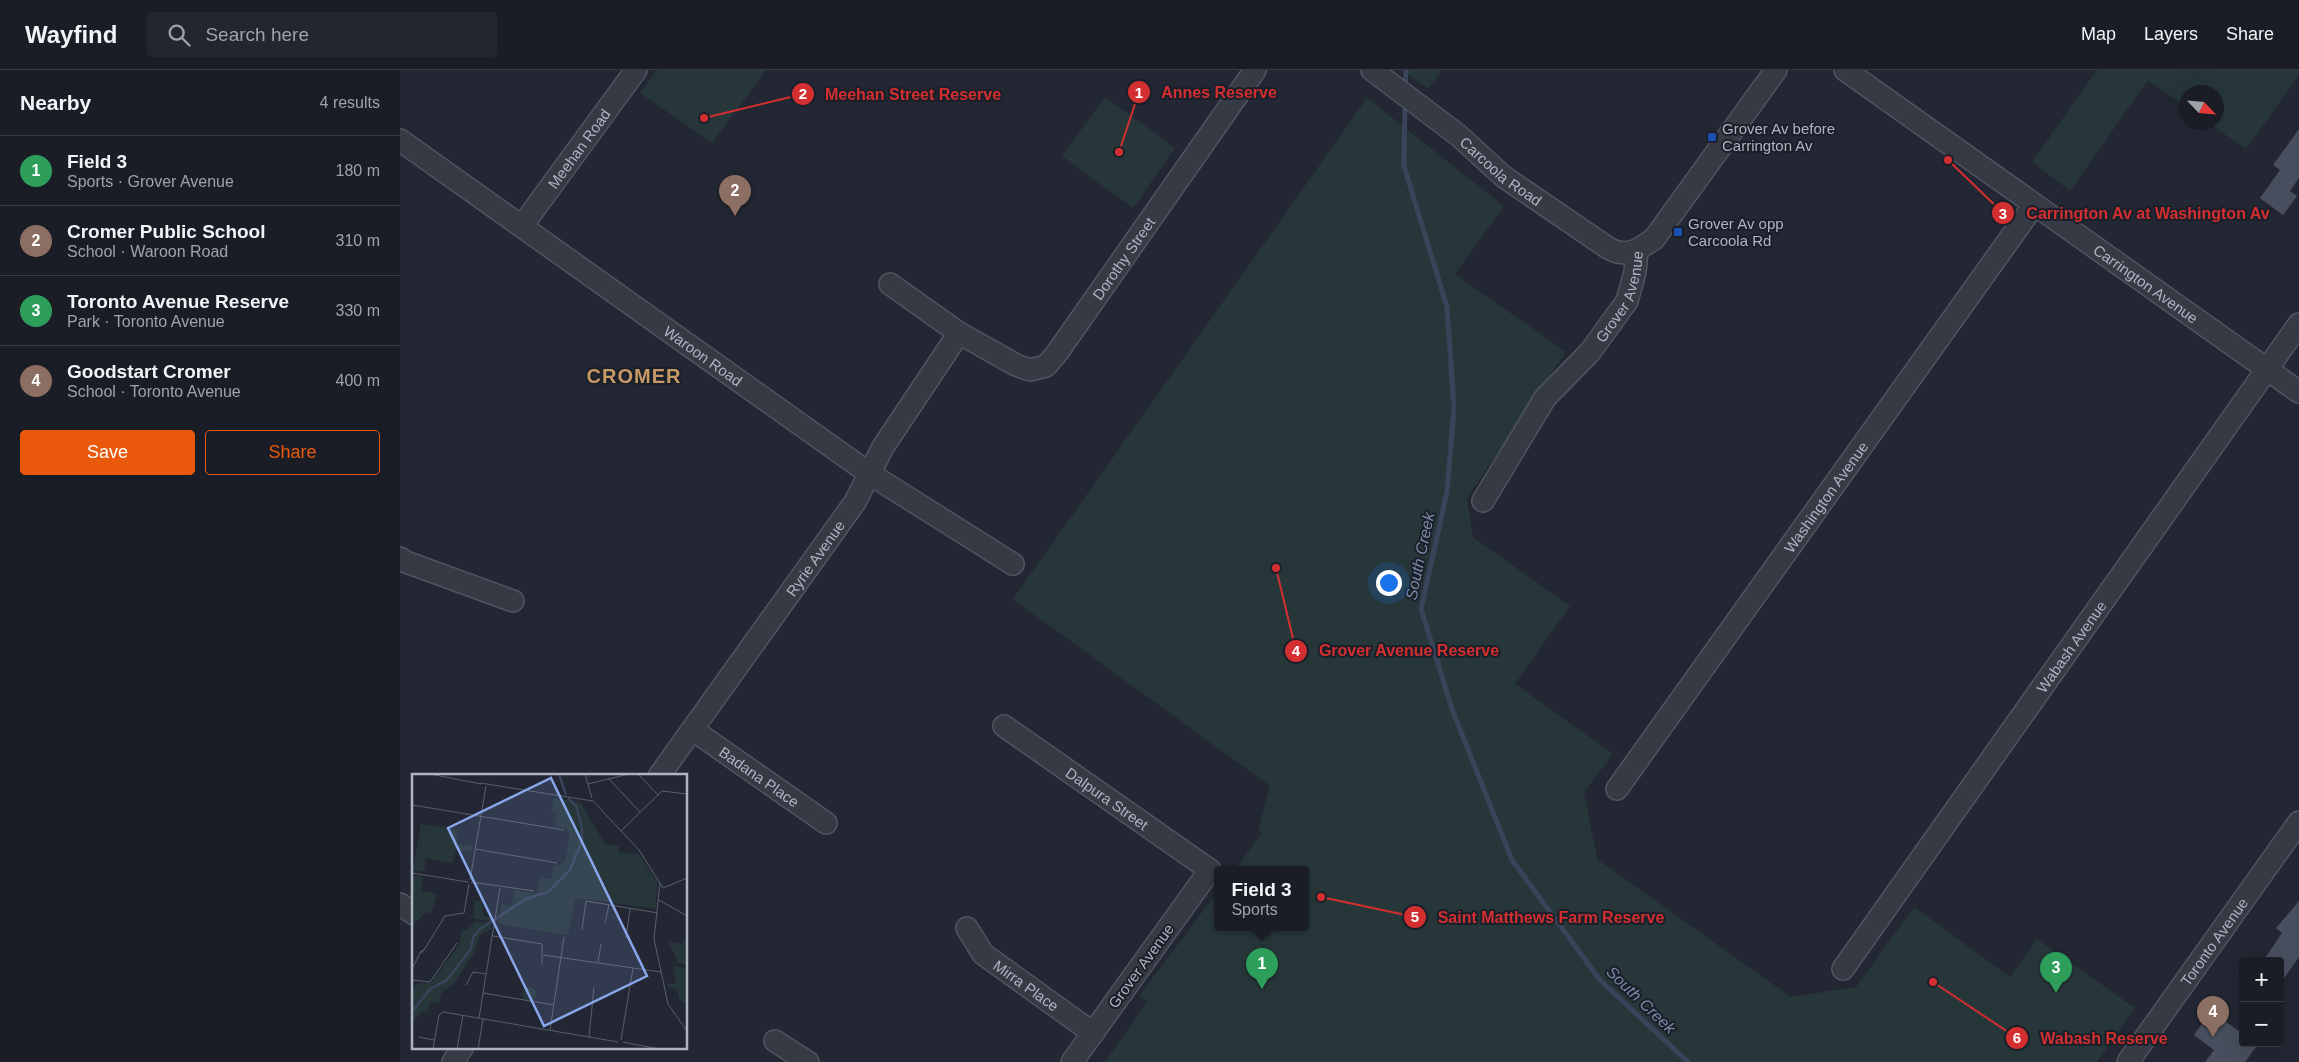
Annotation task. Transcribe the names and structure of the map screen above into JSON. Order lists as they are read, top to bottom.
{
  "streets": {
    "street": [
      "Meehan Road",
      "Carcoola Road",
      "Dorothy Street",
      "Carrington Avenue",
      "Grover Avenue",
      "Waroon Road",
      "Washington Avenue",
      "Ryrie Avenue",
      "Wabash Avenue",
      "Badana Place",
      "Dalpura Street",
      "Toronto Avenue",
      "Mirra Place"
    ]
  },
  "crossings": [
    ["Meehan Road", "Waroon Road"],
    ["Carcoola Road", "Grover Avenue"],
    ["Dorothy Street", "Ryrie Avenue"],
    ["Carrington Avenue", "Washington Avenue"],
    ["Carrington Avenue", "Wabash Avenue"],
    ["Grover Avenue", "Dalpura Street"],
    ["Grover Avenue", "Mirra Place"],
    ["Waroon Road", "Ryrie Avenue"],
    ["Ryrie Avenue", "Badana Place"]
  ],
  "districts": ["CROMER"],
  "water": ["South Creek"],
  "places": {
    "other": [
      "Meehan Street Reserve",
      "Annes Reserve",
      "Carrington Av at Washington Av",
      "Grover Avenue Reserve",
      "Saint Matthews Farm Reserve",
      "Wabash Reserve"
    ],
    "transit": ["Grover Av before Carrington Av", "Grover Av opp Carcoola Rd"]
  },
  "north": "bottom right",
  "page": {
    "header": "Wayfind",
    "search": "Search here",
    "nav": ["Map", "Layers", "Share"],
    "heading": ["Nearby", "4 results"],
    "list": [
      {
        "mark": "1",
        "name": "Field 3",
        "note": "Sports · Grover Avenue",
        "value": "180 m"
      },
      {
        "mark": "2",
        "name": "Cromer Public School",
        "note": "School · Waroon Road",
        "value": "310 m"
      },
      {
        "mark": "3",
        "name": "Toronto Avenue Reserve",
        "note": "Park · Toronto Avenue",
        "value": "330 m"
      },
      {
        "mark": "4",
        "name": "Goodstart Cromer",
        "note": "School · Toronto Avenue",
        "value": "400 m"
      }
    ],
    "pins": [
      "2",
      "1",
      "3",
      "4"
    ],
    "buttons": ["Save", "Share"],
    "popup": ["Field 3", "Sports"],
    "map_buttons": ["+", "−"]
  }
}
